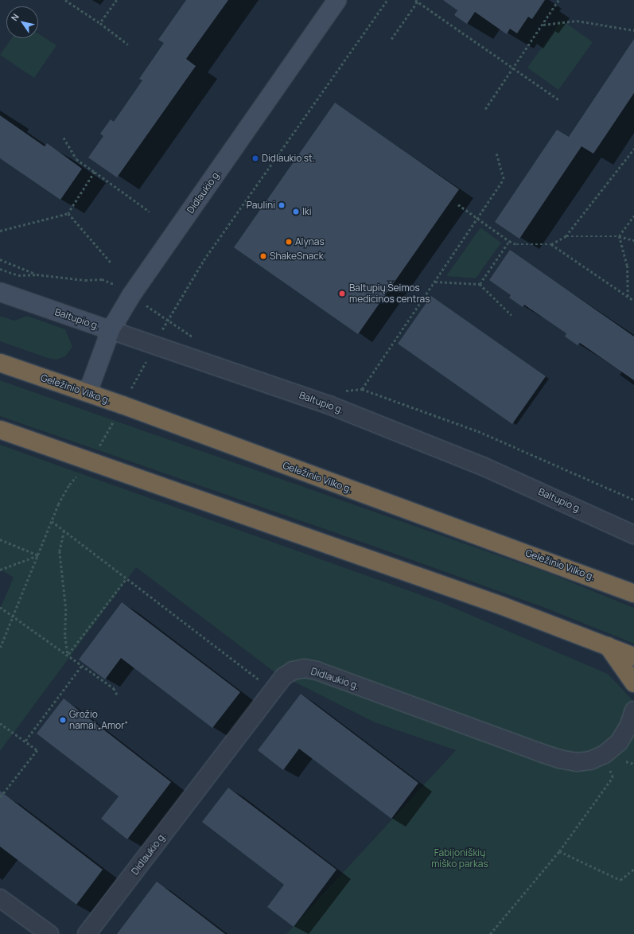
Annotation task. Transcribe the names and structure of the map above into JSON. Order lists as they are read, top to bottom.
{
  "streets": {
    "highway": ["Geležinio Vilko g."],
    "street": ["Didlaukio g.", "Baltupio g."]
  },
  "crossings": [
    ["Didlaukio g.", "Baltupio g."],
    ["Didlaukio g.", "Geležinio Vilko g."]
  ],
  "parks": ["Fabijoniškių miško parkas"],
  "places": [
    "Didlaukio st.",
    "Paulini",
    "Iki",
    "Alynas",
    "ShakeSnack",
    "Baltupių Šeimos medicinos centras",
    "Grožio namai „Amor“"
  ],
  "north": "top left"
}
